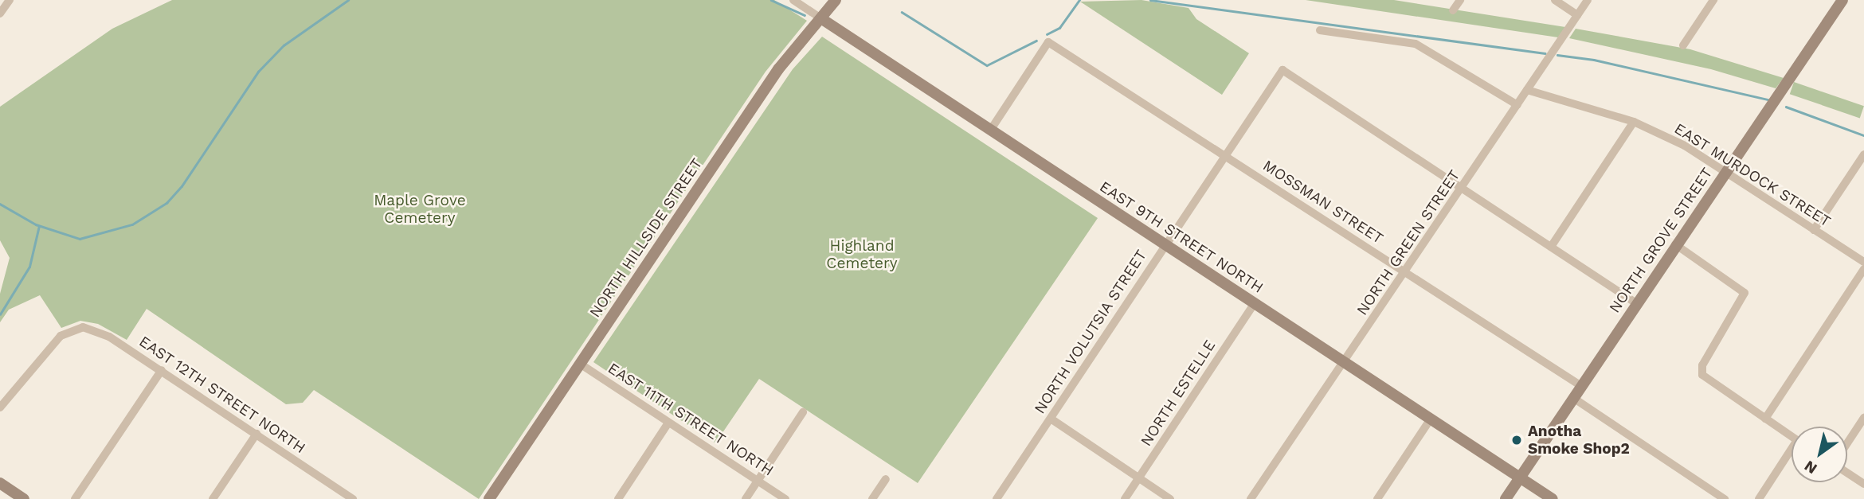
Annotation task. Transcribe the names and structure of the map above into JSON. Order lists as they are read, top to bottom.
{
  "streets": {
    "street": [
      "EAST MURDOCK STREET",
      "MOSSMAN STREET",
      "EAST 9TH STREET NORTH",
      "NORTH HILLSIDE STREET",
      "NORTH GROVE STREET",
      "NORTH GREEN STREET",
      "NORTH VOLUTSIA STREET",
      "NORTH ESTELLE",
      "EAST 12TH STREET NORTH",
      "EAST 11TH STREET NORTH"
    ]
  },
  "crossings": [
    ["EAST MURDOCK STREET", "NORTH GROVE STREET"],
    ["EAST MURDOCK STREET", "NORTH GREEN STREET"],
    ["MOSSMAN STREET", "EAST 9TH STREET NORTH"],
    ["MOSSMAN STREET", "NORTH GROVE STREET"],
    ["MOSSMAN STREET", "NORTH GREEN STREET"],
    ["MOSSMAN STREET", "NORTH VOLUTSIA STREET"],
    ["EAST 9TH STREET NORTH", "NORTH HILLSIDE STREET"],
    ["EAST 9TH STREET NORTH", "NORTH GROVE STREET"],
    ["EAST 9TH STREET NORTH", "NORTH GREEN STREET"],
    ["EAST 9TH STREET NORTH", "NORTH VOLUTSIA STREET"],
    ["EAST 9TH STREET NORTH", "NORTH ESTELLE"],
    ["NORTH HILLSIDE STREET", "EAST 11TH STREET NORTH"],
    ["NORTH GREEN STREET", "NORTH VOLUTSIA STREET"]
  ],
  "parks": ["Maple Grove Cemetery", "Highland Cemetery"],
  "places": ["Anotha Smoke Shop2"],
  "north": "bottom left"
}
